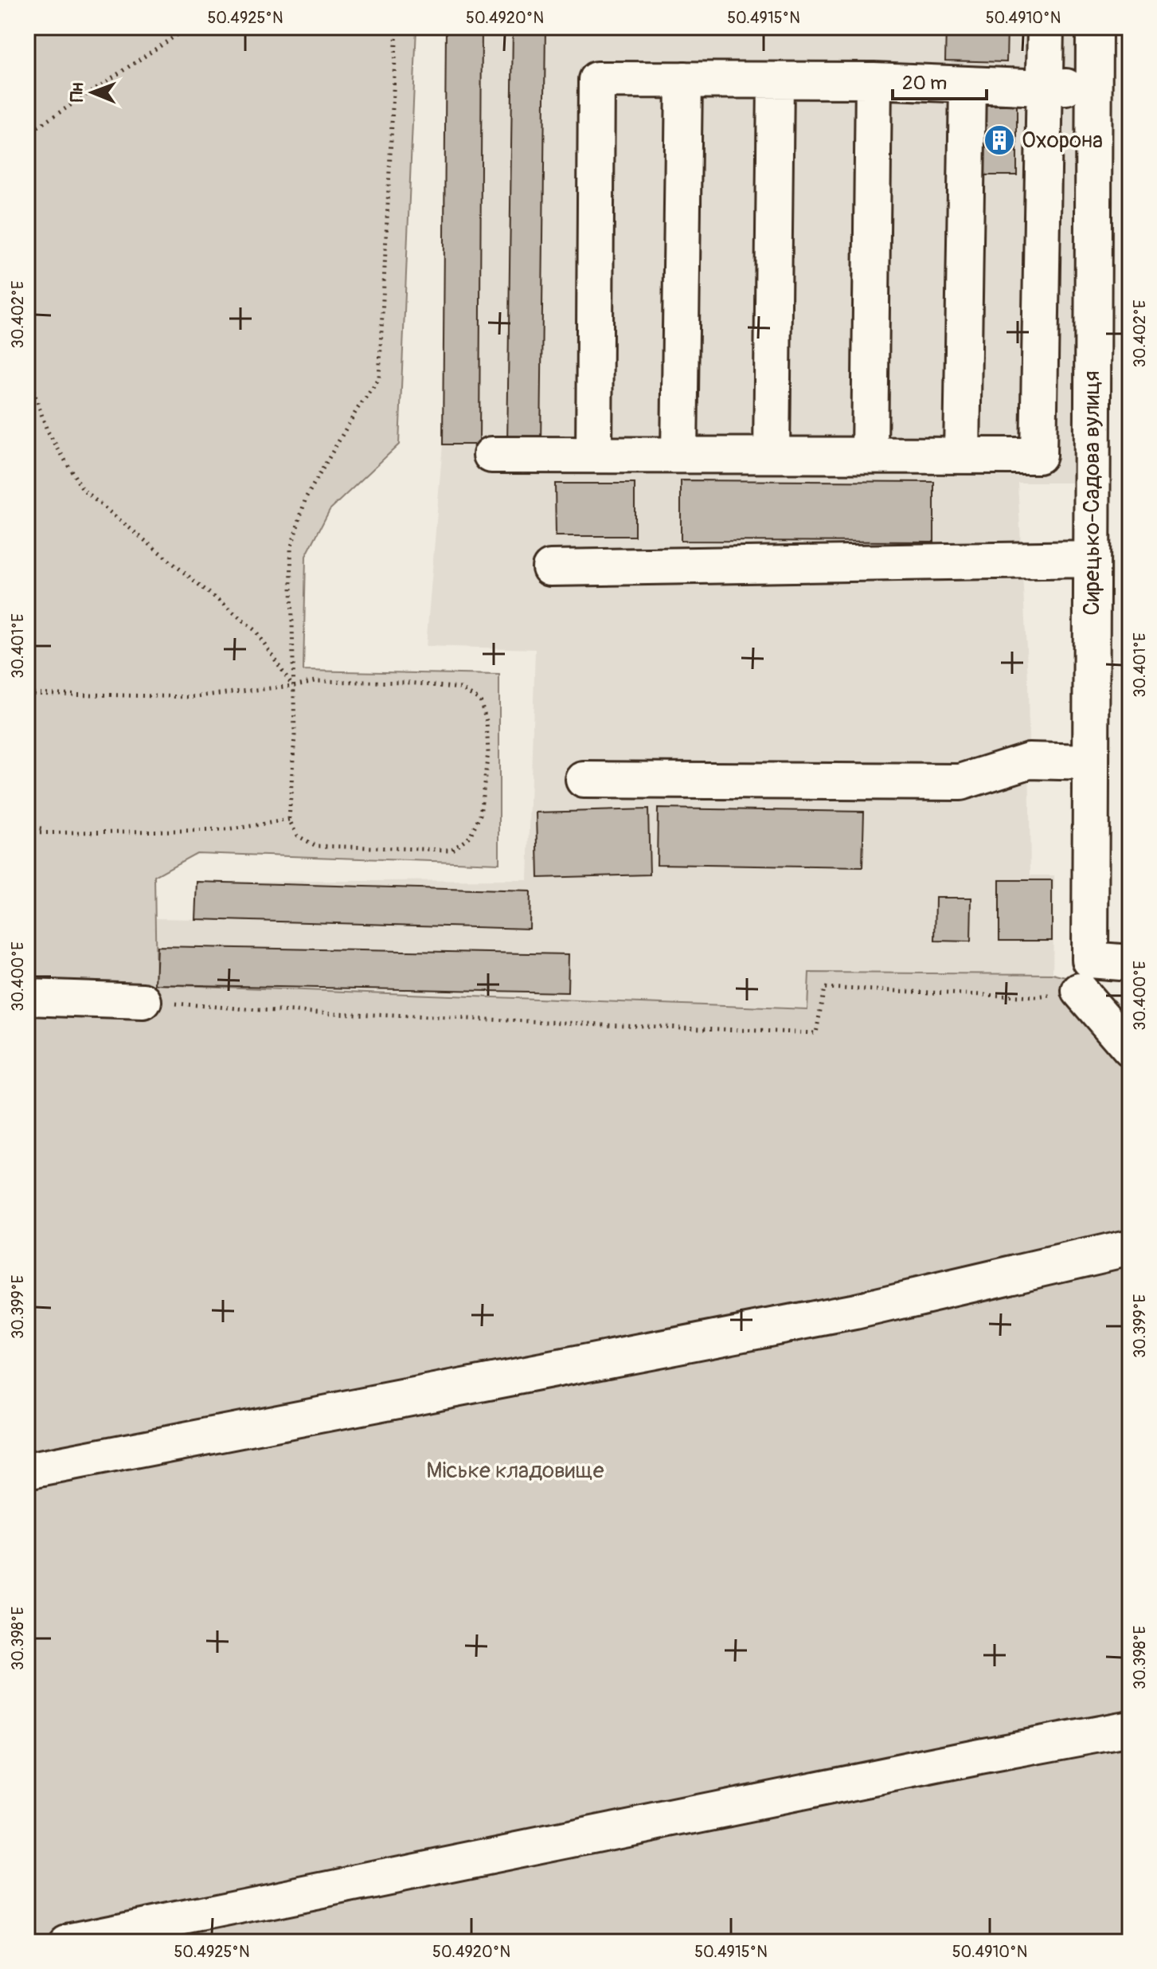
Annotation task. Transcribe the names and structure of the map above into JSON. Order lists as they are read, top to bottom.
{
  "streets": {
    "street": ["Сирецько-Садова вулиця"]
  },
  "parks": ["Міське кладовище"],
  "places": {
    "building": ["Охорона"]
  },
  "scale_bar": "20 m",
  "north": "left",
  "coordinates": [
    "50.4925°N",
    "50.4920°N",
    "50.4915°N",
    "50.4910°N",
    "30.402°E",
    "30.401°E",
    "30.400°E",
    "30.399°E",
    "30.398°E"
  ]
}
